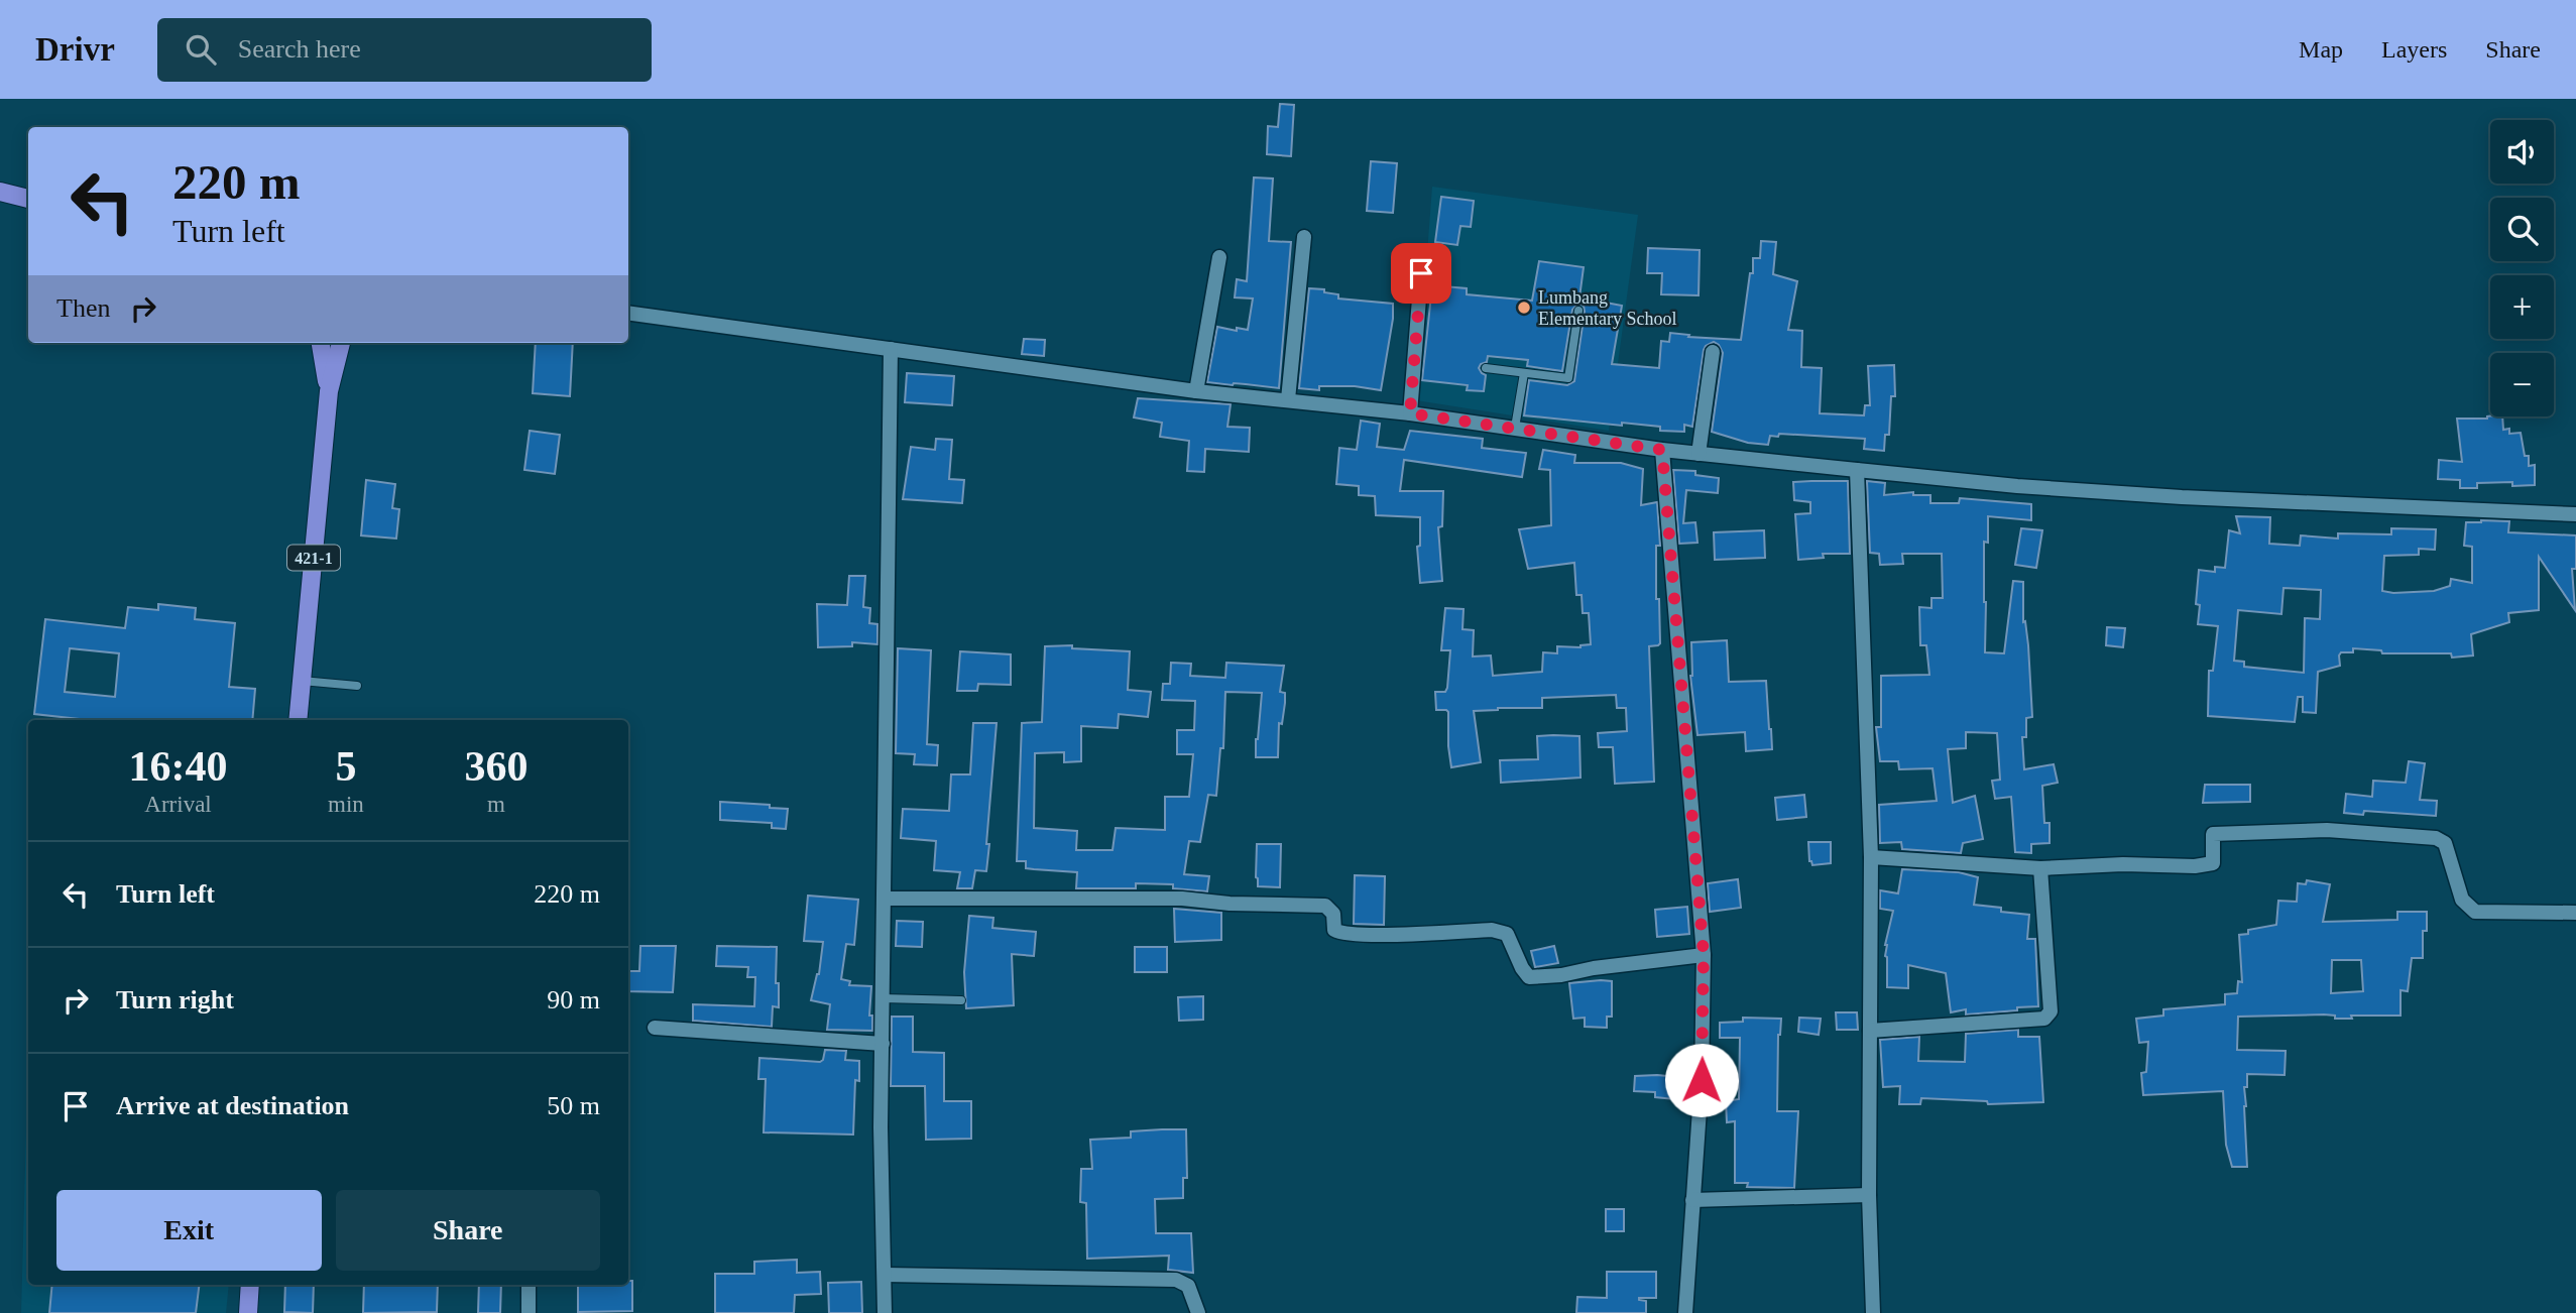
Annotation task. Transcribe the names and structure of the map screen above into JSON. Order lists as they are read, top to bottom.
{
  "streets": {
    "main road": ["421-1"]
  },
  "places": ["Lumbang Elementary School"],
  "page": {
    "header": "Drivr",
    "search": "Search here",
    "nav": ["Map", "Layers", "Share"],
    "map_buttons": ["+", "−"],
    "turn": ["220 m", "Turn left"],
    "then": "Then",
    "eta": [
      "16:40",
      "Arrival",
      "5",
      "min",
      "360",
      "m"
    ],
    "list": [
      {
        "name": "Turn left",
        "value": "220 m"
      },
      {
        "name": "Turn right",
        "value": "90 m"
      },
      {
        "name": "Arrive at destination",
        "value": "50 m"
      }
    ],
    "buttons": ["Exit", "Share"]
  }
}
